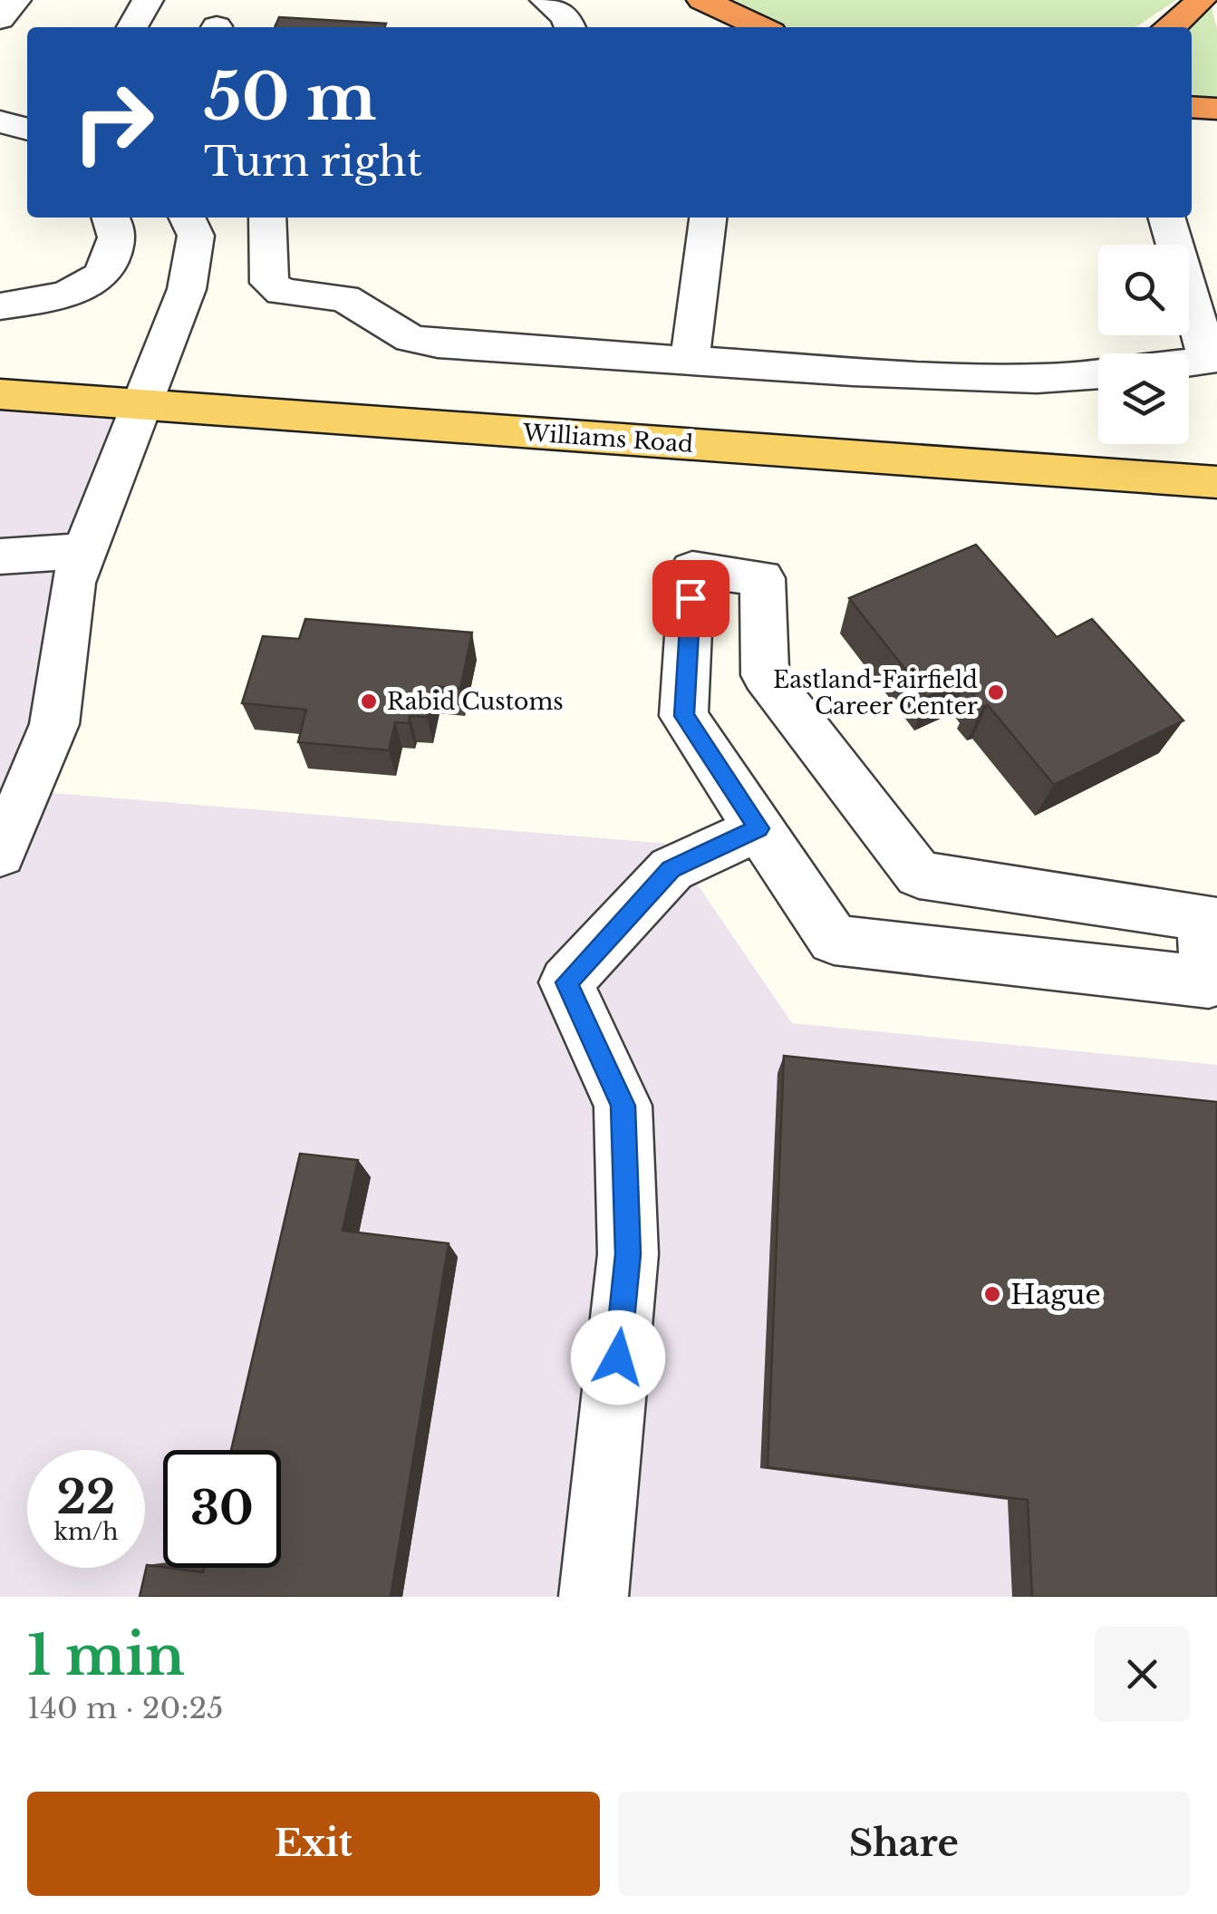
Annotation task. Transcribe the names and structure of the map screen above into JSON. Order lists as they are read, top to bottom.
{
  "streets": {
    "main road": ["Williams Road"]
  },
  "places": ["Eastland-Fairfield Career Center", "Rabid Customs", "Hague"],
  "page": {
    "turn": ["50 m", "Turn right"],
    "speed": "22 km/h",
    "limit": "30",
    "heading": ["1 min", "140 m · 20:25"],
    "buttons": ["Exit", "Share"]
  }
}
